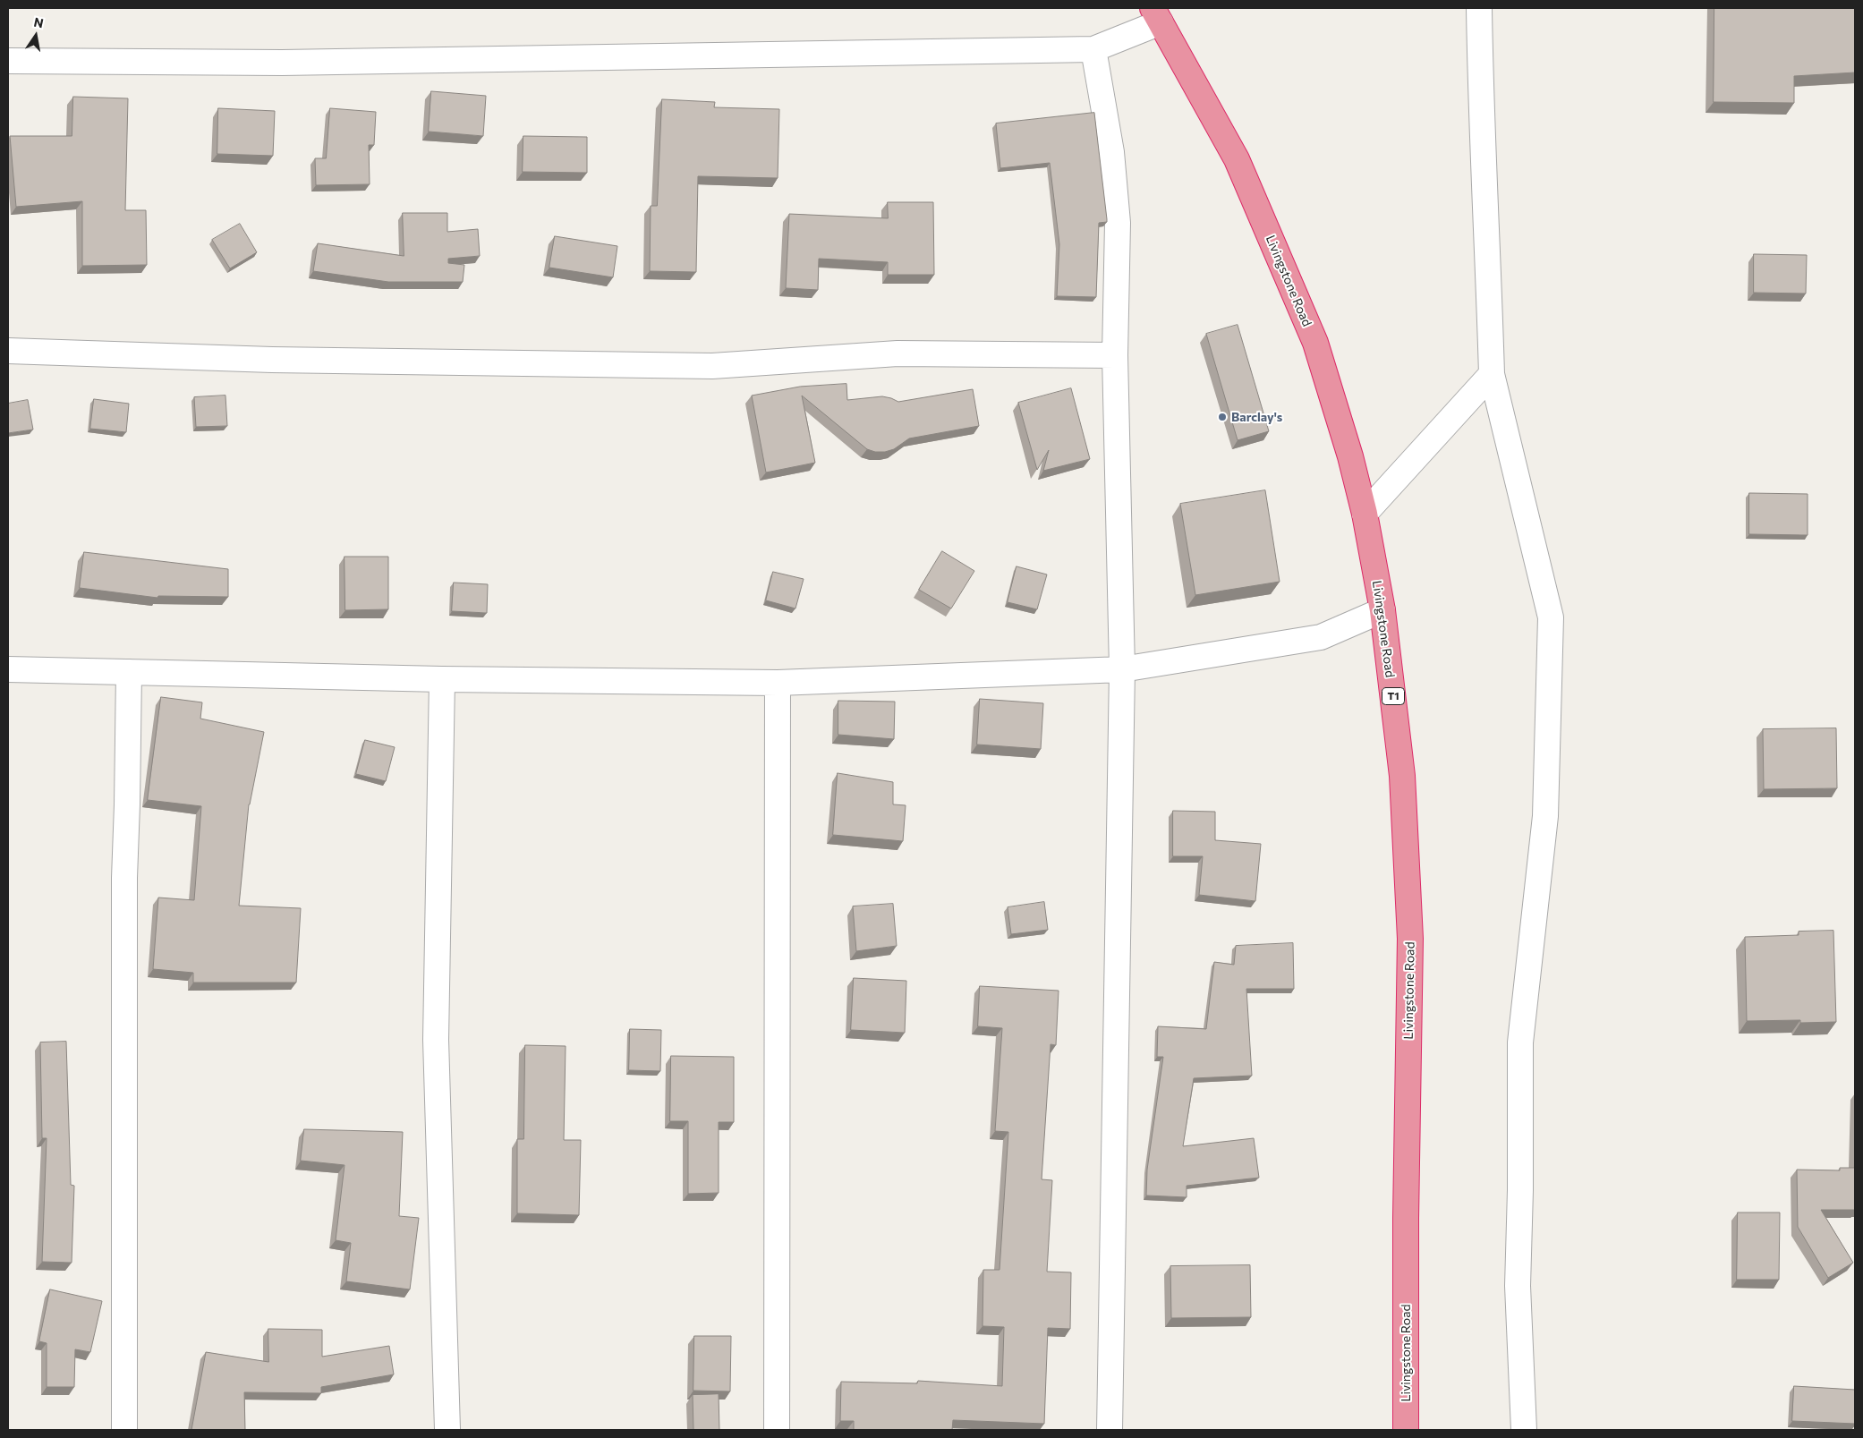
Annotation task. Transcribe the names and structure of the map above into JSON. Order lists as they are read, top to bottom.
{
  "streets": {
    "highway": ["Livingstone Road", "T1"]
  },
  "places": ["Barclay's"],
  "north": "top"
}
